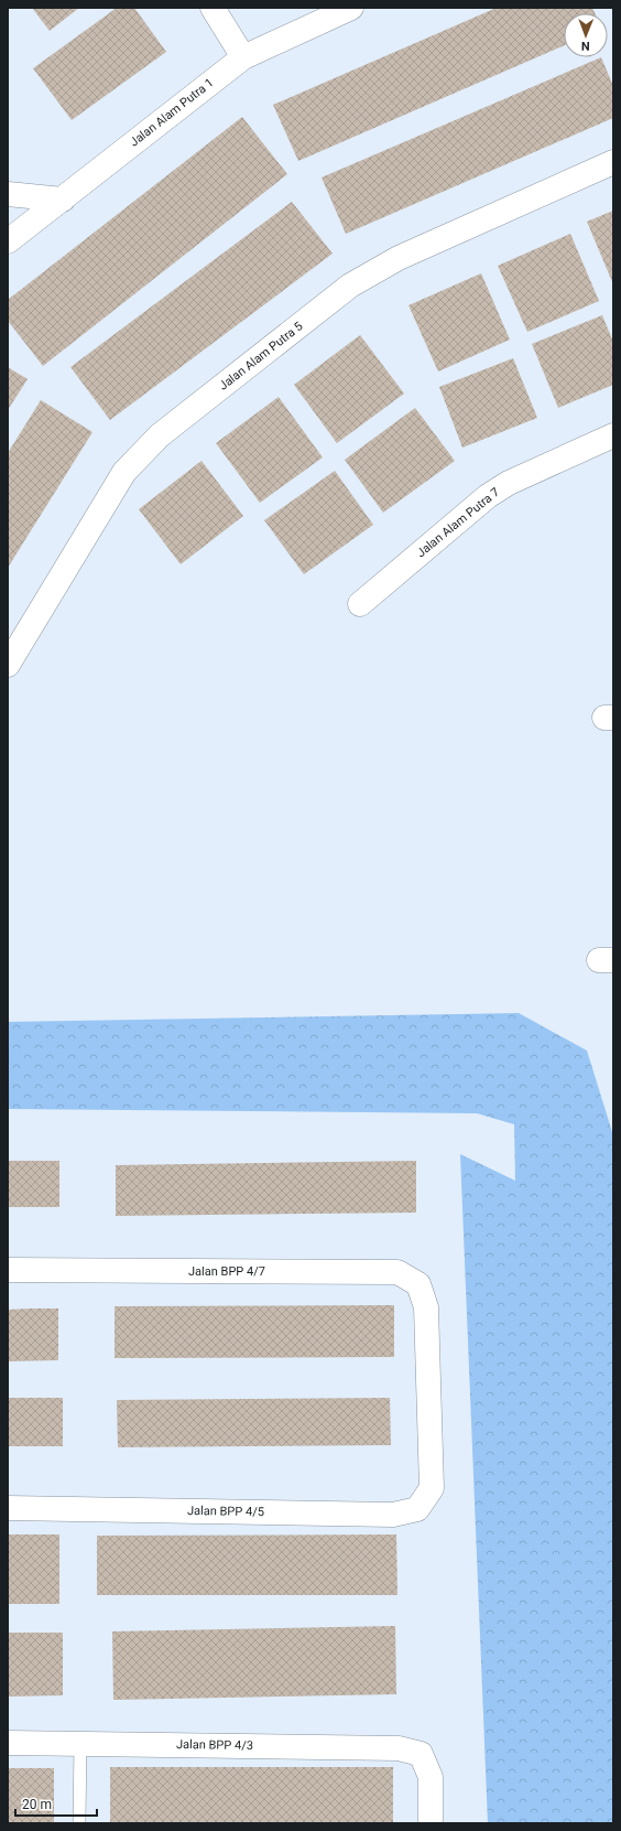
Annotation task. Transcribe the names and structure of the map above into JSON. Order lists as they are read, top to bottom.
{
  "streets": {
    "street": [
      "Jalan Alam Putra 1",
      "Jalan Alam Putra 5",
      "Jalan Alam Putra 7",
      "Jalan BPP 4/7",
      "Jalan BPP 4/5",
      "Jalan BPP 4/3"
    ]
  },
  "crossings": [
    ["Jalan BPP 4/7", "Jalan BPP 4/5"]
  ],
  "scale_bar": "20 m",
  "north": "bottom"
}
